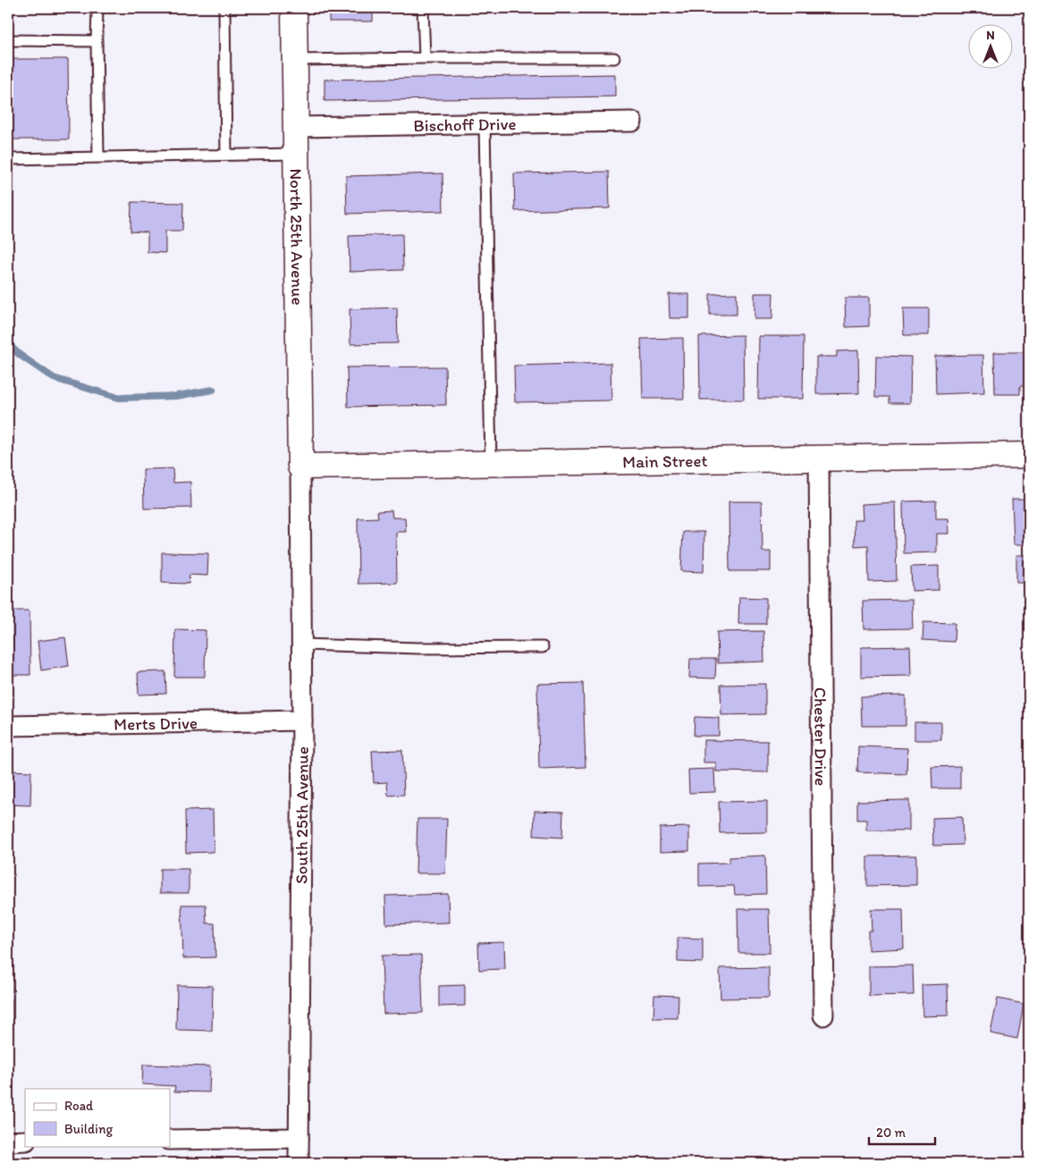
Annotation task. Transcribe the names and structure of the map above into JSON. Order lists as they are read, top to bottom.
{
  "streets": {
    "street": [
      "Bischoff Drive",
      "North 25th Avenue",
      "Main Street",
      "Merts Drive",
      "Chester Drive",
      "South 25th Avenue"
    ]
  },
  "crossings": [
    ["Bischoff Drive", "North 25th Avenue"],
    ["North 25th Avenue", "Main Street"],
    ["North 25th Avenue", "South 25th Avenue"],
    ["Main Street", "Chester Drive"],
    ["Main Street", "South 25th Avenue"],
    ["Merts Drive", "South 25th Avenue"]
  ],
  "legend": ["Road", "Building"],
  "scale_bar": "20 m",
  "north": "top"
}
